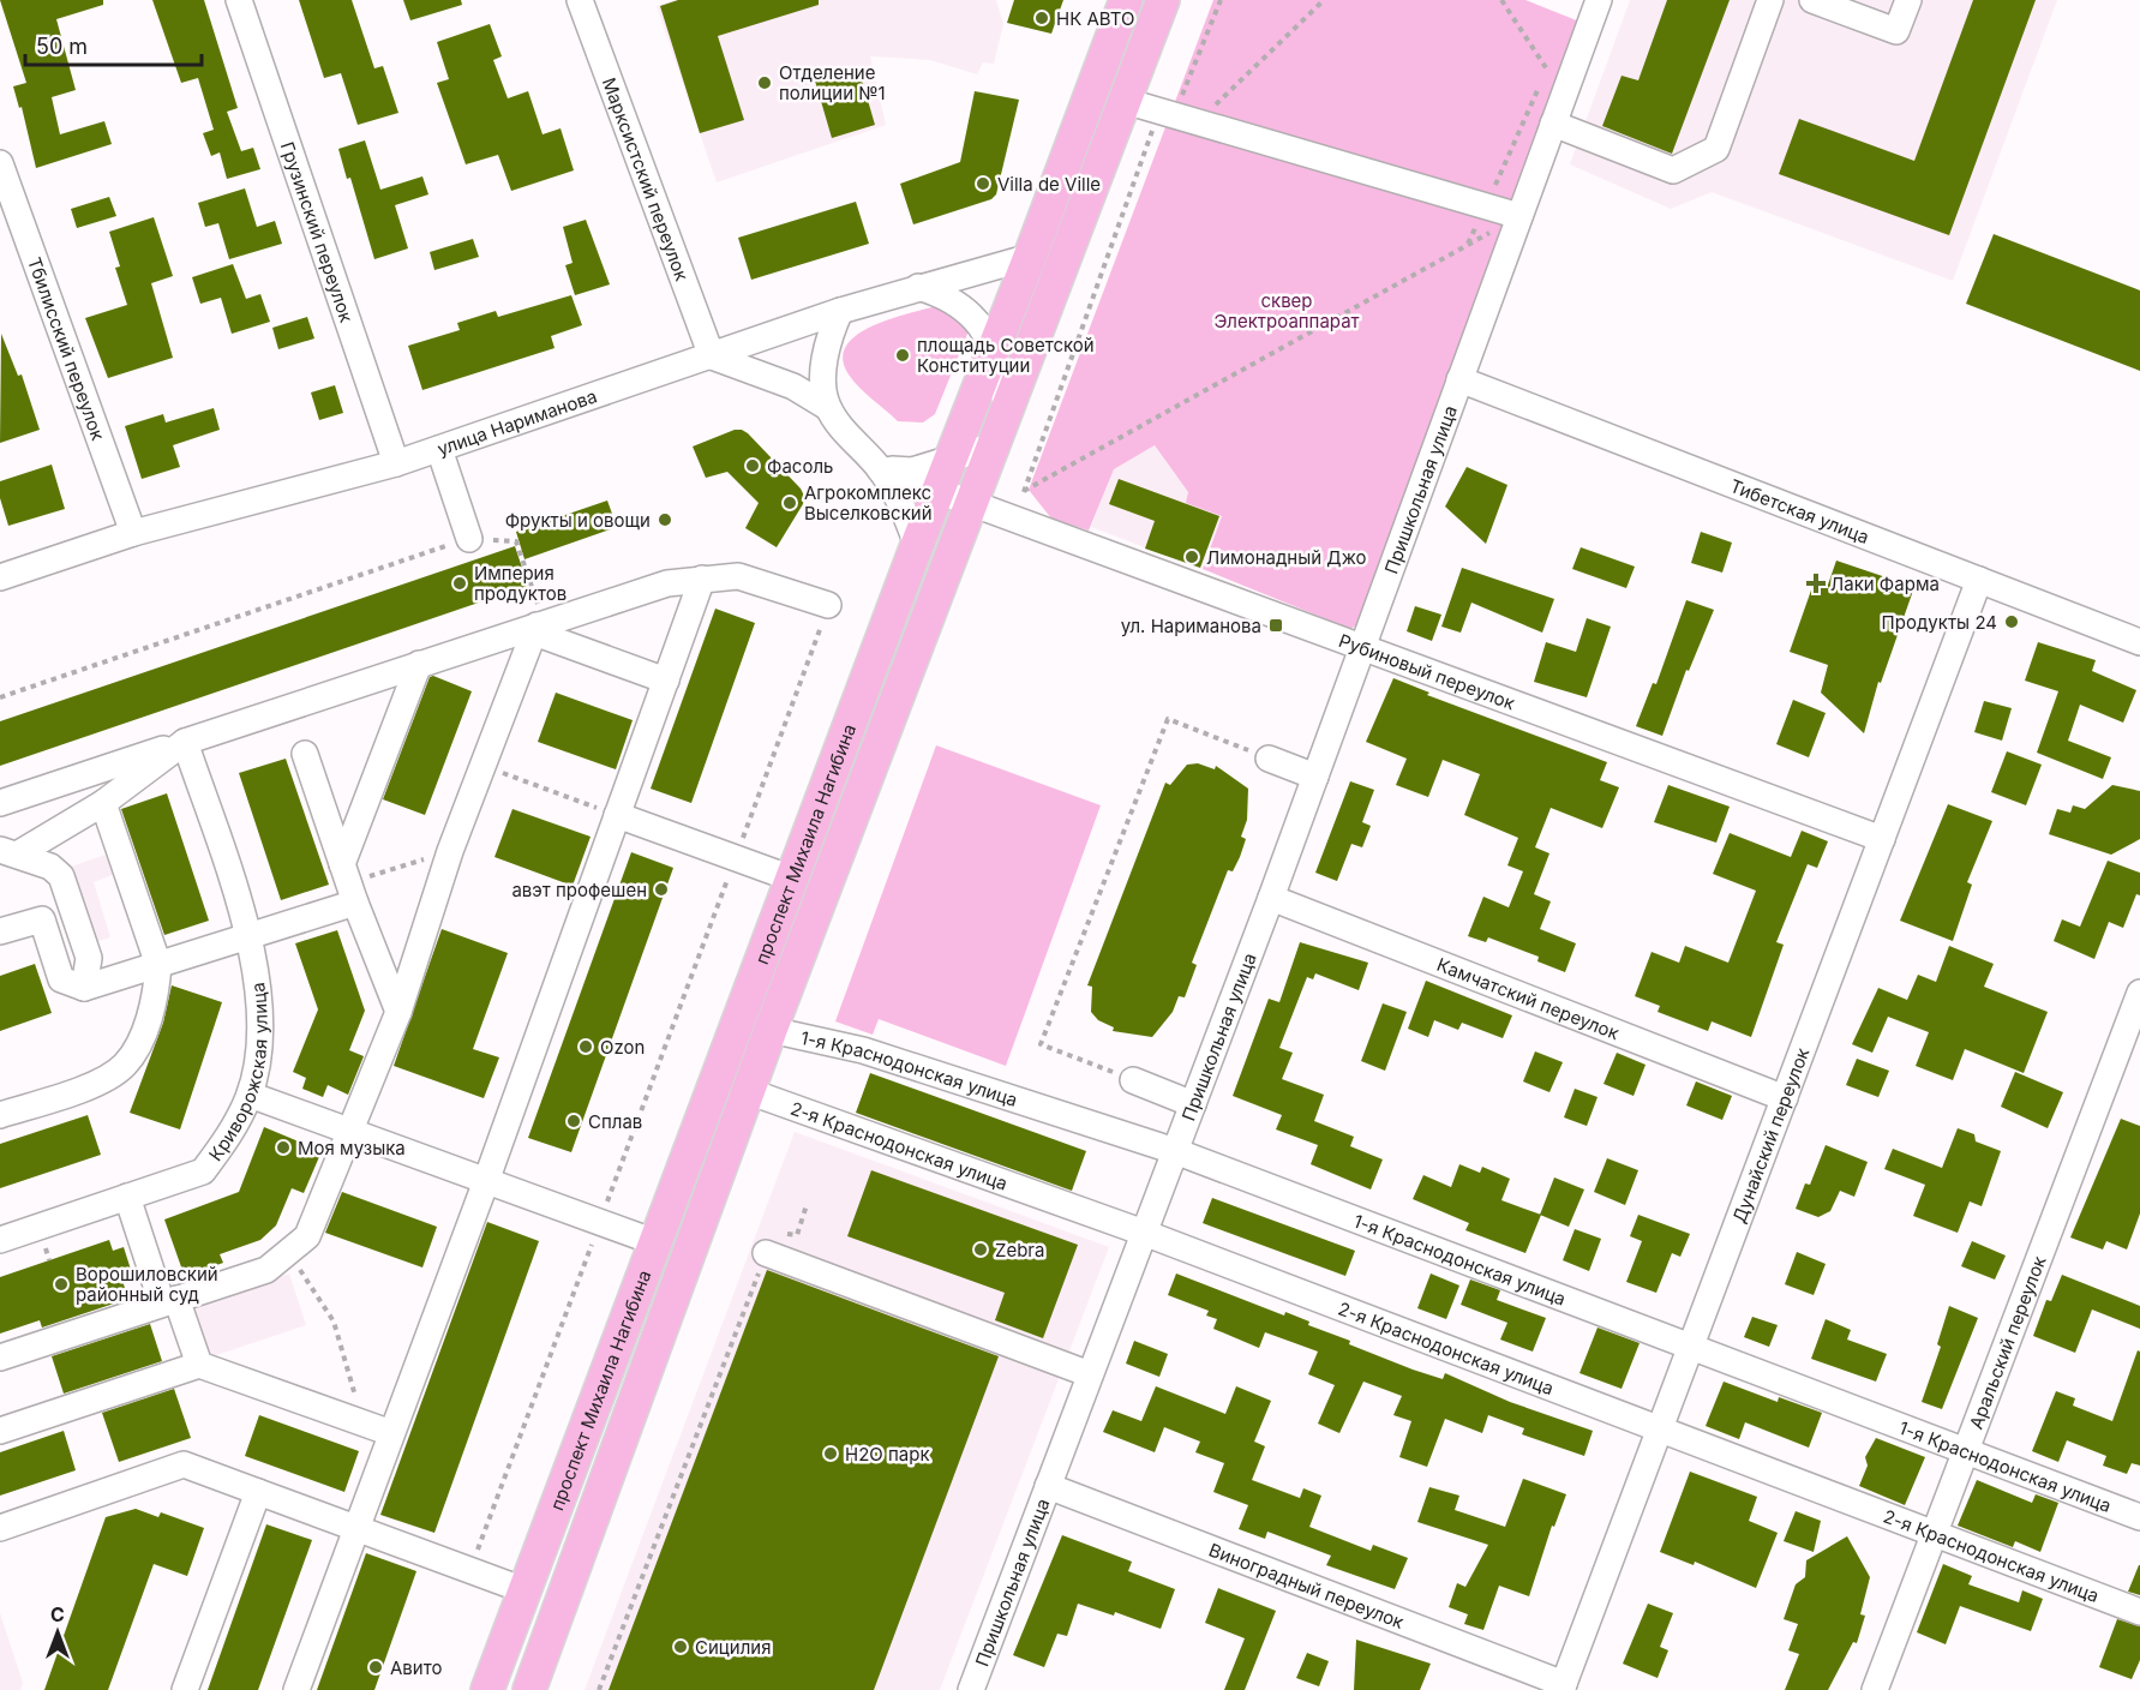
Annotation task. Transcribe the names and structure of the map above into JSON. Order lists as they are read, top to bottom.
{
  "streets": {
    "main road": ["проспект Михаила Нагибина"],
    "street": [
      "Марксистский переулок",
      "Грузинский переулок",
      "Тбилисский переулок",
      "улица Нариманова",
      "Пришкольная улица",
      "Тибетская улица",
      "Рубиновый переулок",
      "Камчатский переулок",
      "1-я Краснодонская улица",
      "Криворожская улица",
      "Дунайский переулок",
      "2-я Краснодонская улица",
      "Аральский переулок",
      "Виноградный переулок"
    ]
  },
  "crossings": [
    ["Марксистский переулок", "улица Нариманова"],
    ["Грузинский переулок", "улица Нариманова"],
    ["Тбилисский переулок", "улица Нариманова"],
    ["улица Нариманова", "проспект Михаила Нагибина"],
    ["Пришкольная улица", "Тибетская улица"],
    ["Пришкольная улица", "Рубиновый переулок"],
    ["Пришкольная улица", "Камчатский переулок"],
    ["Пришкольная улица", "1-я Краснодонская улица"],
    ["Пришкольная улица", "2-я Краснодонская улица"],
    ["Пришкольная улица", "Виноградный переулок"],
    ["Тибетская улица", "Дунайский переулок"],
    ["Рубиновый переулок", "проспект Михаила Нагибина"],
    ["Рубиновый переулок", "Дунайский переулок"],
    ["проспект Михаила Нагибина", "1-я Краснодонская улица"],
    ["проспект Михаила Нагибина", "2-я Краснодонская улица"],
    ["Камчатский переулок", "Дунайский переулок"],
    ["1-я Краснодонская улица", "Дунайский переулок"],
    ["1-я Краснодонская улица", "Аральский переулок"],
    ["Дунайский переулок", "2-я Краснодонская улица"],
    ["Дунайский переулок", "Виноградный переулок"],
    ["2-я Краснодонская улица", "Аральский переулок"]
  ],
  "parks": ["cквер Электроаппарат"],
  "places": {
    "other": [
      "НК АВТО",
      "Отделение полиции №1",
      "Villa de Ville",
      "площадь Советской Конституции",
      "Фасоль",
      "Агрокомплекс Выселковский",
      "Фрукты и овощи",
      "Лимонадный Джо",
      "Империя продуктов",
      "Продукты 24",
      "авэт профешен",
      "Ozon",
      "Сплав",
      "Моя музыка",
      "Zebra",
      "Ворошиловский районный суд",
      "H2O парк",
      "Сицилия",
      "Авито"
    ],
    "health": ["Лаки Фарма"],
    "transit": ["ул. Нариманова"]
  },
  "scale_bar": "50 m",
  "north": "top"
}
